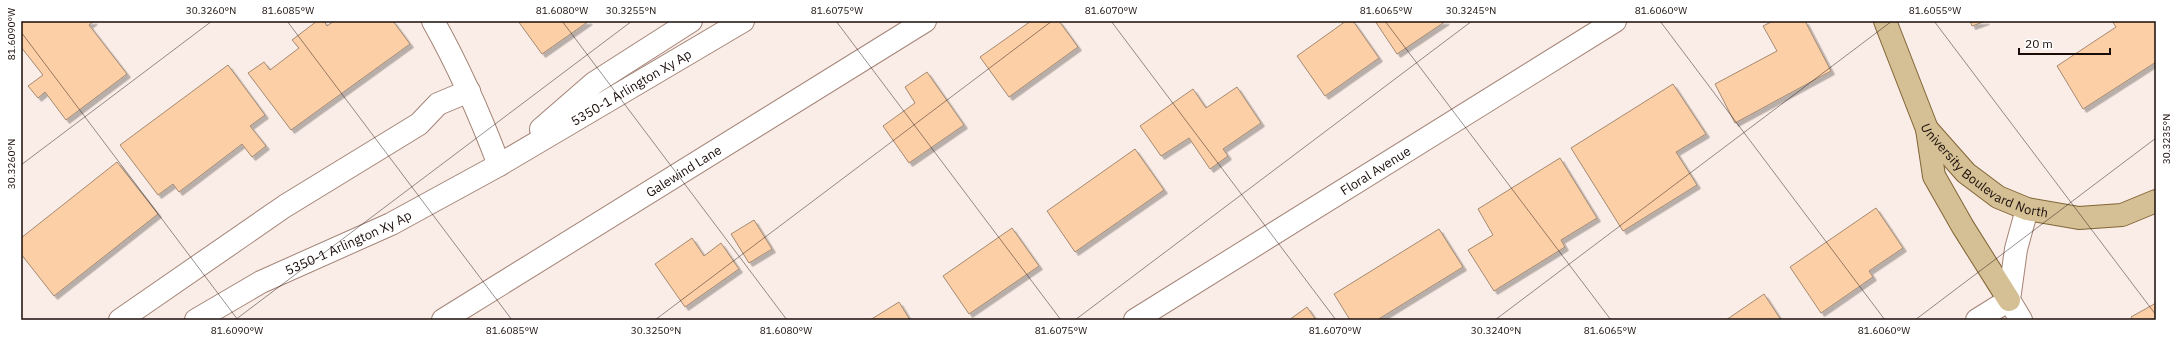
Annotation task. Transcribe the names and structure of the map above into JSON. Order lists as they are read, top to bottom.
{
  "streets": {
    "main road": ["University Boulevard North"],
    "street": ["5350-1 Arlington Xy Ap", "Galewind Lane", "Floral Avenue"]
  },
  "scale_bar": "20 m",
  "coordinates": [
    "30.3260°N",
    "81.6085°W",
    "81.6080°W",
    "30.3255°N",
    "81.6075°W",
    "81.6070°W",
    "81.6065°W",
    "30.3245°N",
    "81.6060°W",
    "81.6055°W",
    "81.6090°W",
    "30.3235°N",
    "30.3250°N",
    "30.3240°N"
  ]
}
